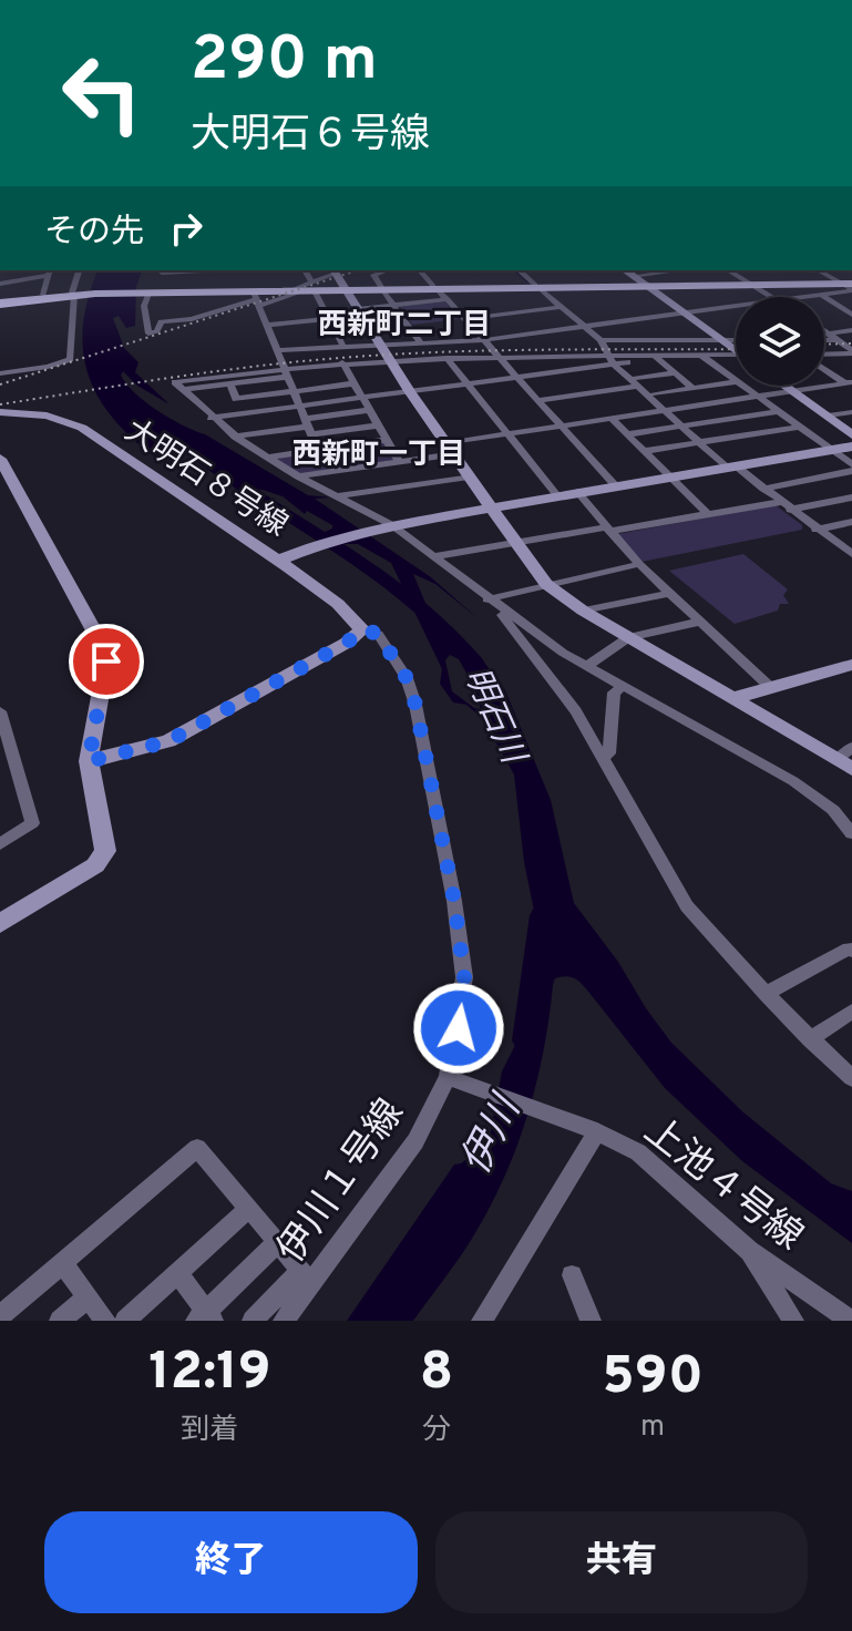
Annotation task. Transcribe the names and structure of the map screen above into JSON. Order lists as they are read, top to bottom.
{
  "streets": {
    "street": ["大明石８号線", "伊川１号線", "上池４号線"]
  },
  "crossings": [
    ["伊川１号線", "上池４号線"]
  ],
  "districts": ["西新町二丁目", "西新町一丁目"],
  "water": ["明石川", "伊川"],
  "page": {
    "turn": ["290 m", "大明石６号線"],
    "then": "その先",
    "eta": [
      "12:19",
      "到着",
      "8",
      "分",
      "590",
      "m"
    ],
    "buttons": ["終了", "共有"]
  }
}
